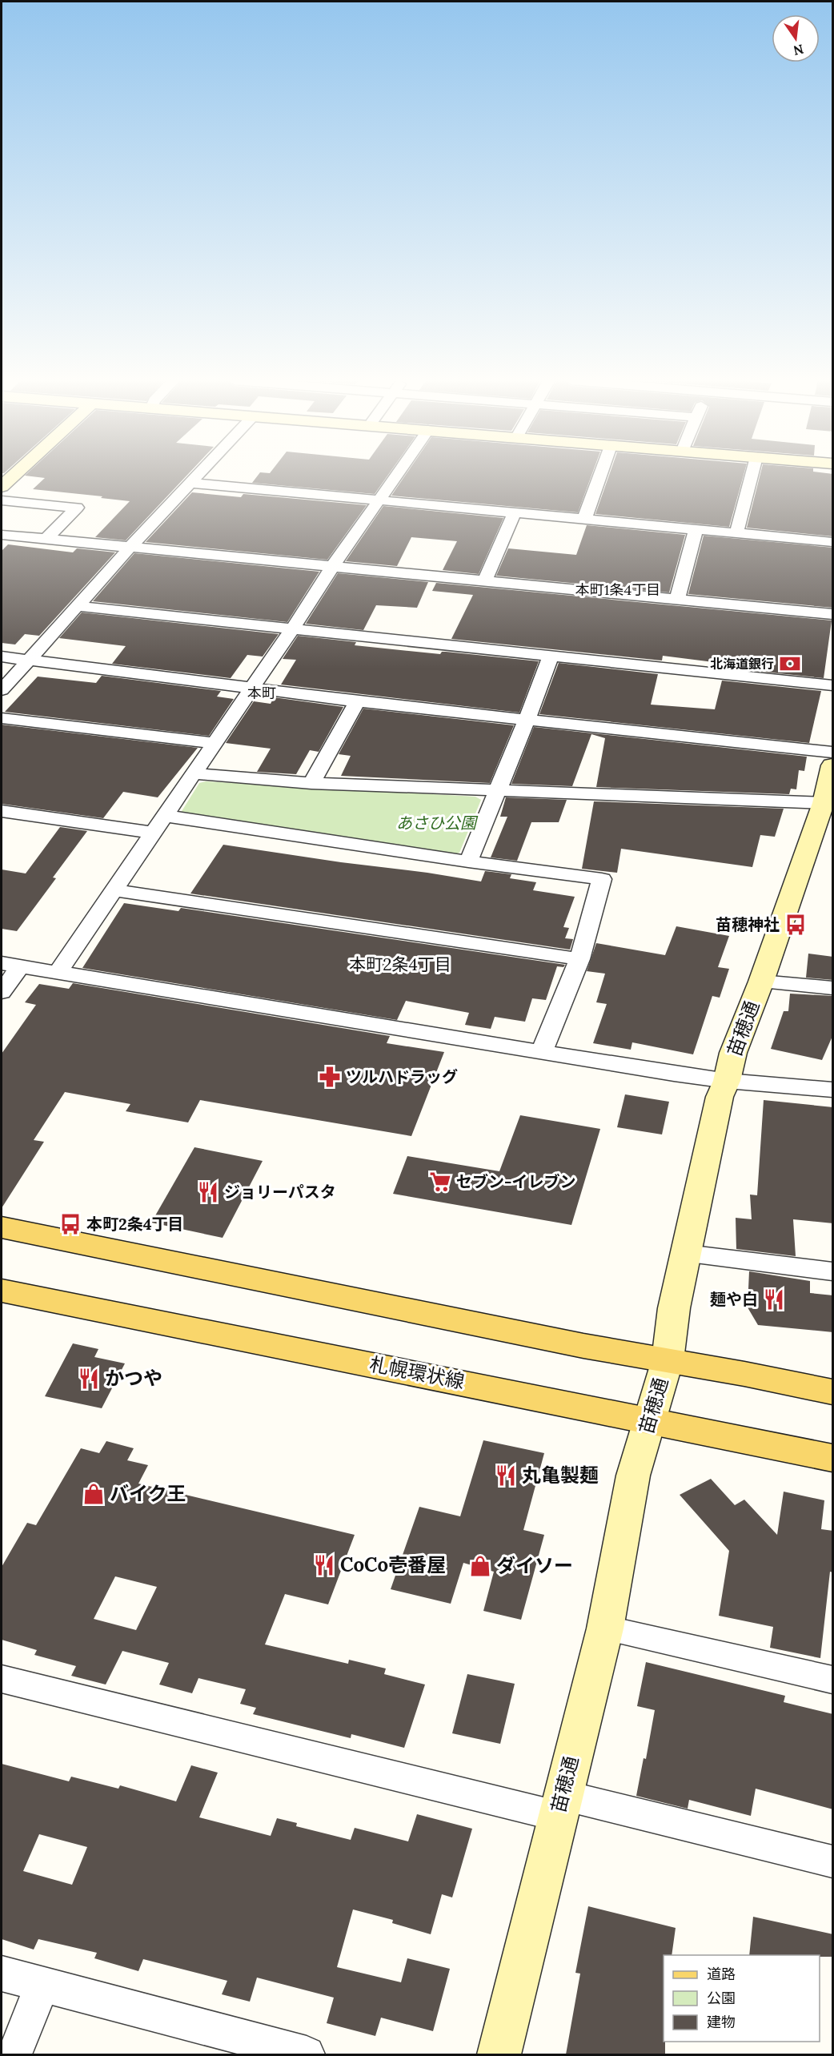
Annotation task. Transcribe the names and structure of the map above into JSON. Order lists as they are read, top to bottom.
{
  "streets": {
    "main road": ["札幌環状線"],
    "street": ["苗穂通"]
  },
  "crossings": [
    ["苗穂通", "札幌環状線"]
  ],
  "districts": ["本町1条4丁目", "本町", "本町2条4丁目"],
  "parks": ["あさひ公園"],
  "places": {
    "bank": ["北海道銀行"],
    "bus stop": ["苗穂神社", "本町2条4丁目"],
    "pharmacy": ["ツルハドラッグ"],
    "supermarket": ["セブン-イレブン"],
    "restaurant": [
      "ジョリーパスタ",
      "麺や白",
      "かつや",
      "丸亀製麺",
      "CoCo壱番屋"
    ],
    "shop": ["バイク王", "ダイソー"]
  },
  "legend": ["道路", "公園", "建物"],
  "north": "bottom"
}
